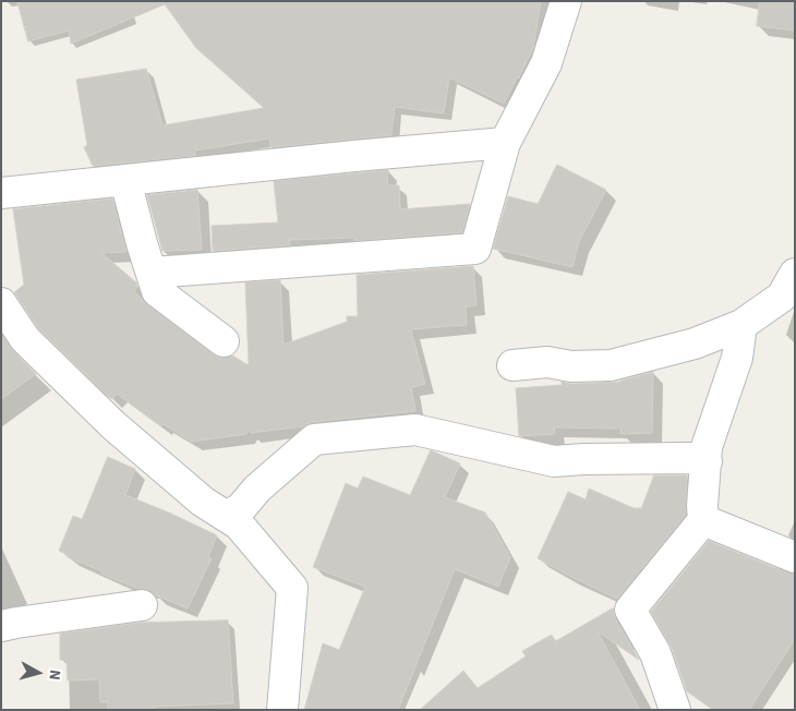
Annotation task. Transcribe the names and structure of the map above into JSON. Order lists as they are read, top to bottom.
{
  "north": "right"
}
